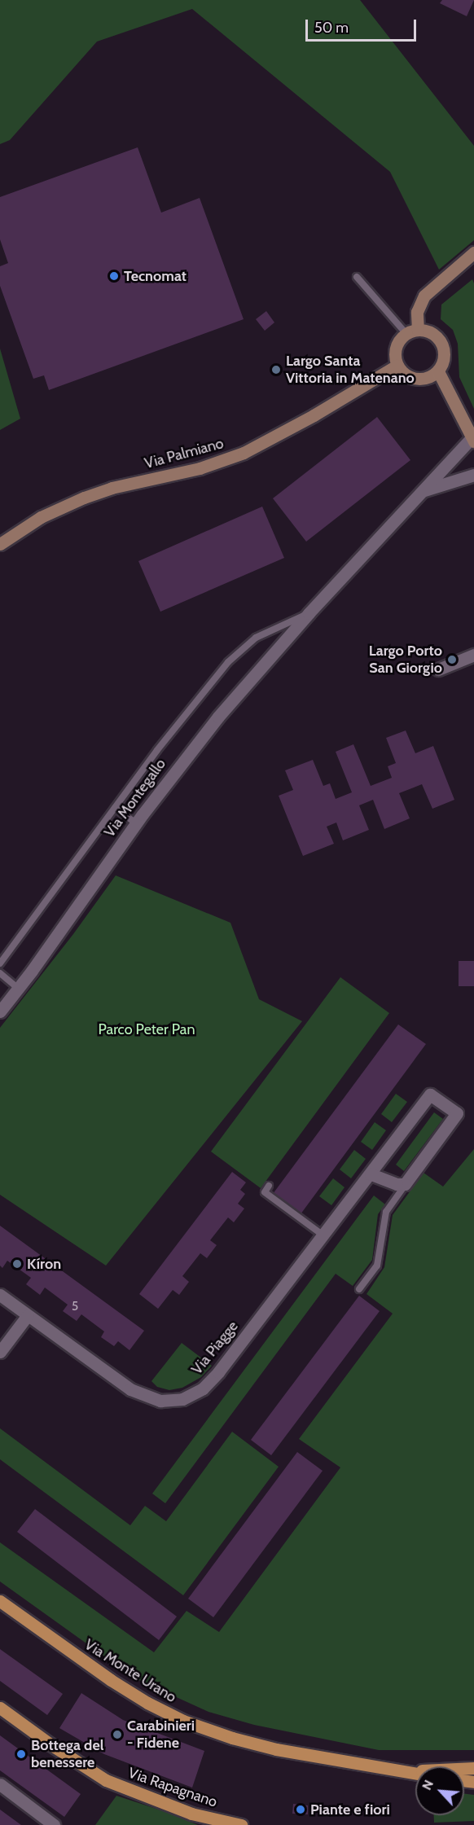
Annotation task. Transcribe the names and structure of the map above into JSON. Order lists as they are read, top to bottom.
{
  "streets": {
    "main road": ["Via Monte Urano", "Via Rapagnano"],
    "street": ["Via Palmiano", "Via Montegallo", "Via Piagge"]
  },
  "parks": ["Parco Peter Pan"],
  "places": [
    "Tecnomat",
    "Largo Santa Vittoria in Matenano",
    "Largo Porto San Giorgio",
    "Kíron",
    "Carabinieri - Fidene",
    "Bottega del benessere",
    "Piante e fiori"
  ],
  "house_numbers": ["5"],
  "scale_bar": "50 m",
  "north": "top left"
}
